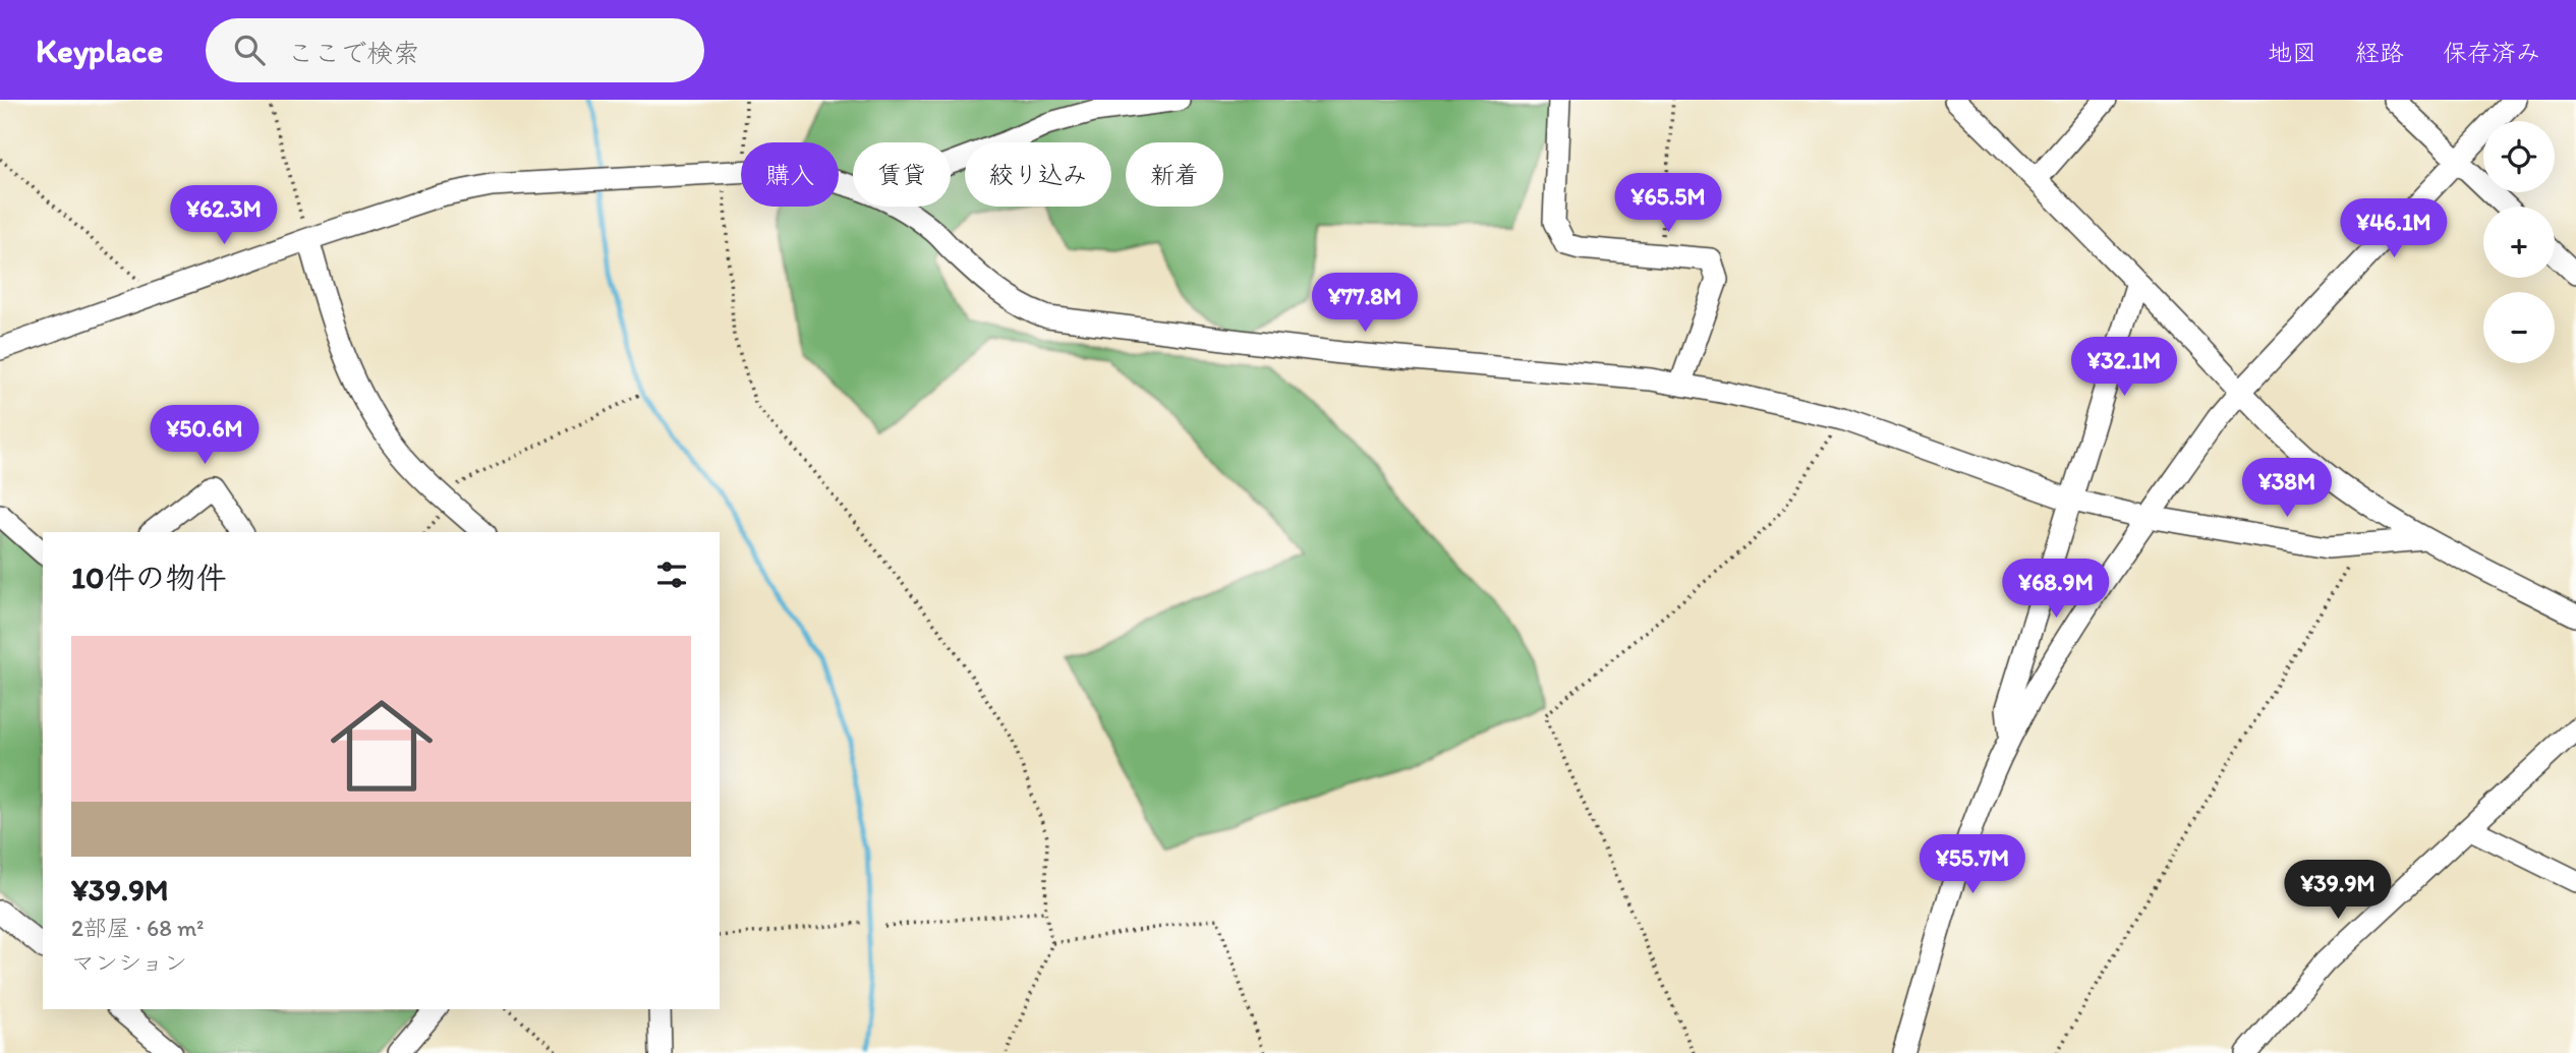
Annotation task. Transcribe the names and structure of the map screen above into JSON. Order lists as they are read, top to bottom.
{
  "page": {
    "header": "Keyplace",
    "search": "ここで検索",
    "nav": ["地図", "経路", "保存済み"],
    "map_buttons": ["+", "−"],
    "chip": [
      "購入",
      "賃貸",
      "絞り込み",
      "新着"
    ],
    "price": [
      "¥65.5M",
      "¥62.3M",
      "¥46.1M",
      "¥77.8M",
      "¥32.1M",
      "¥50.6M",
      "¥38M",
      "¥68.9M",
      "¥55.7M",
      "¥39.9M"
    ],
    "heading": "10件の物件",
    "list": [
      {
        "name": "¥39.9M",
        "note": "2部屋 · 68 m² · マンション"
      }
    ]
  }
}
